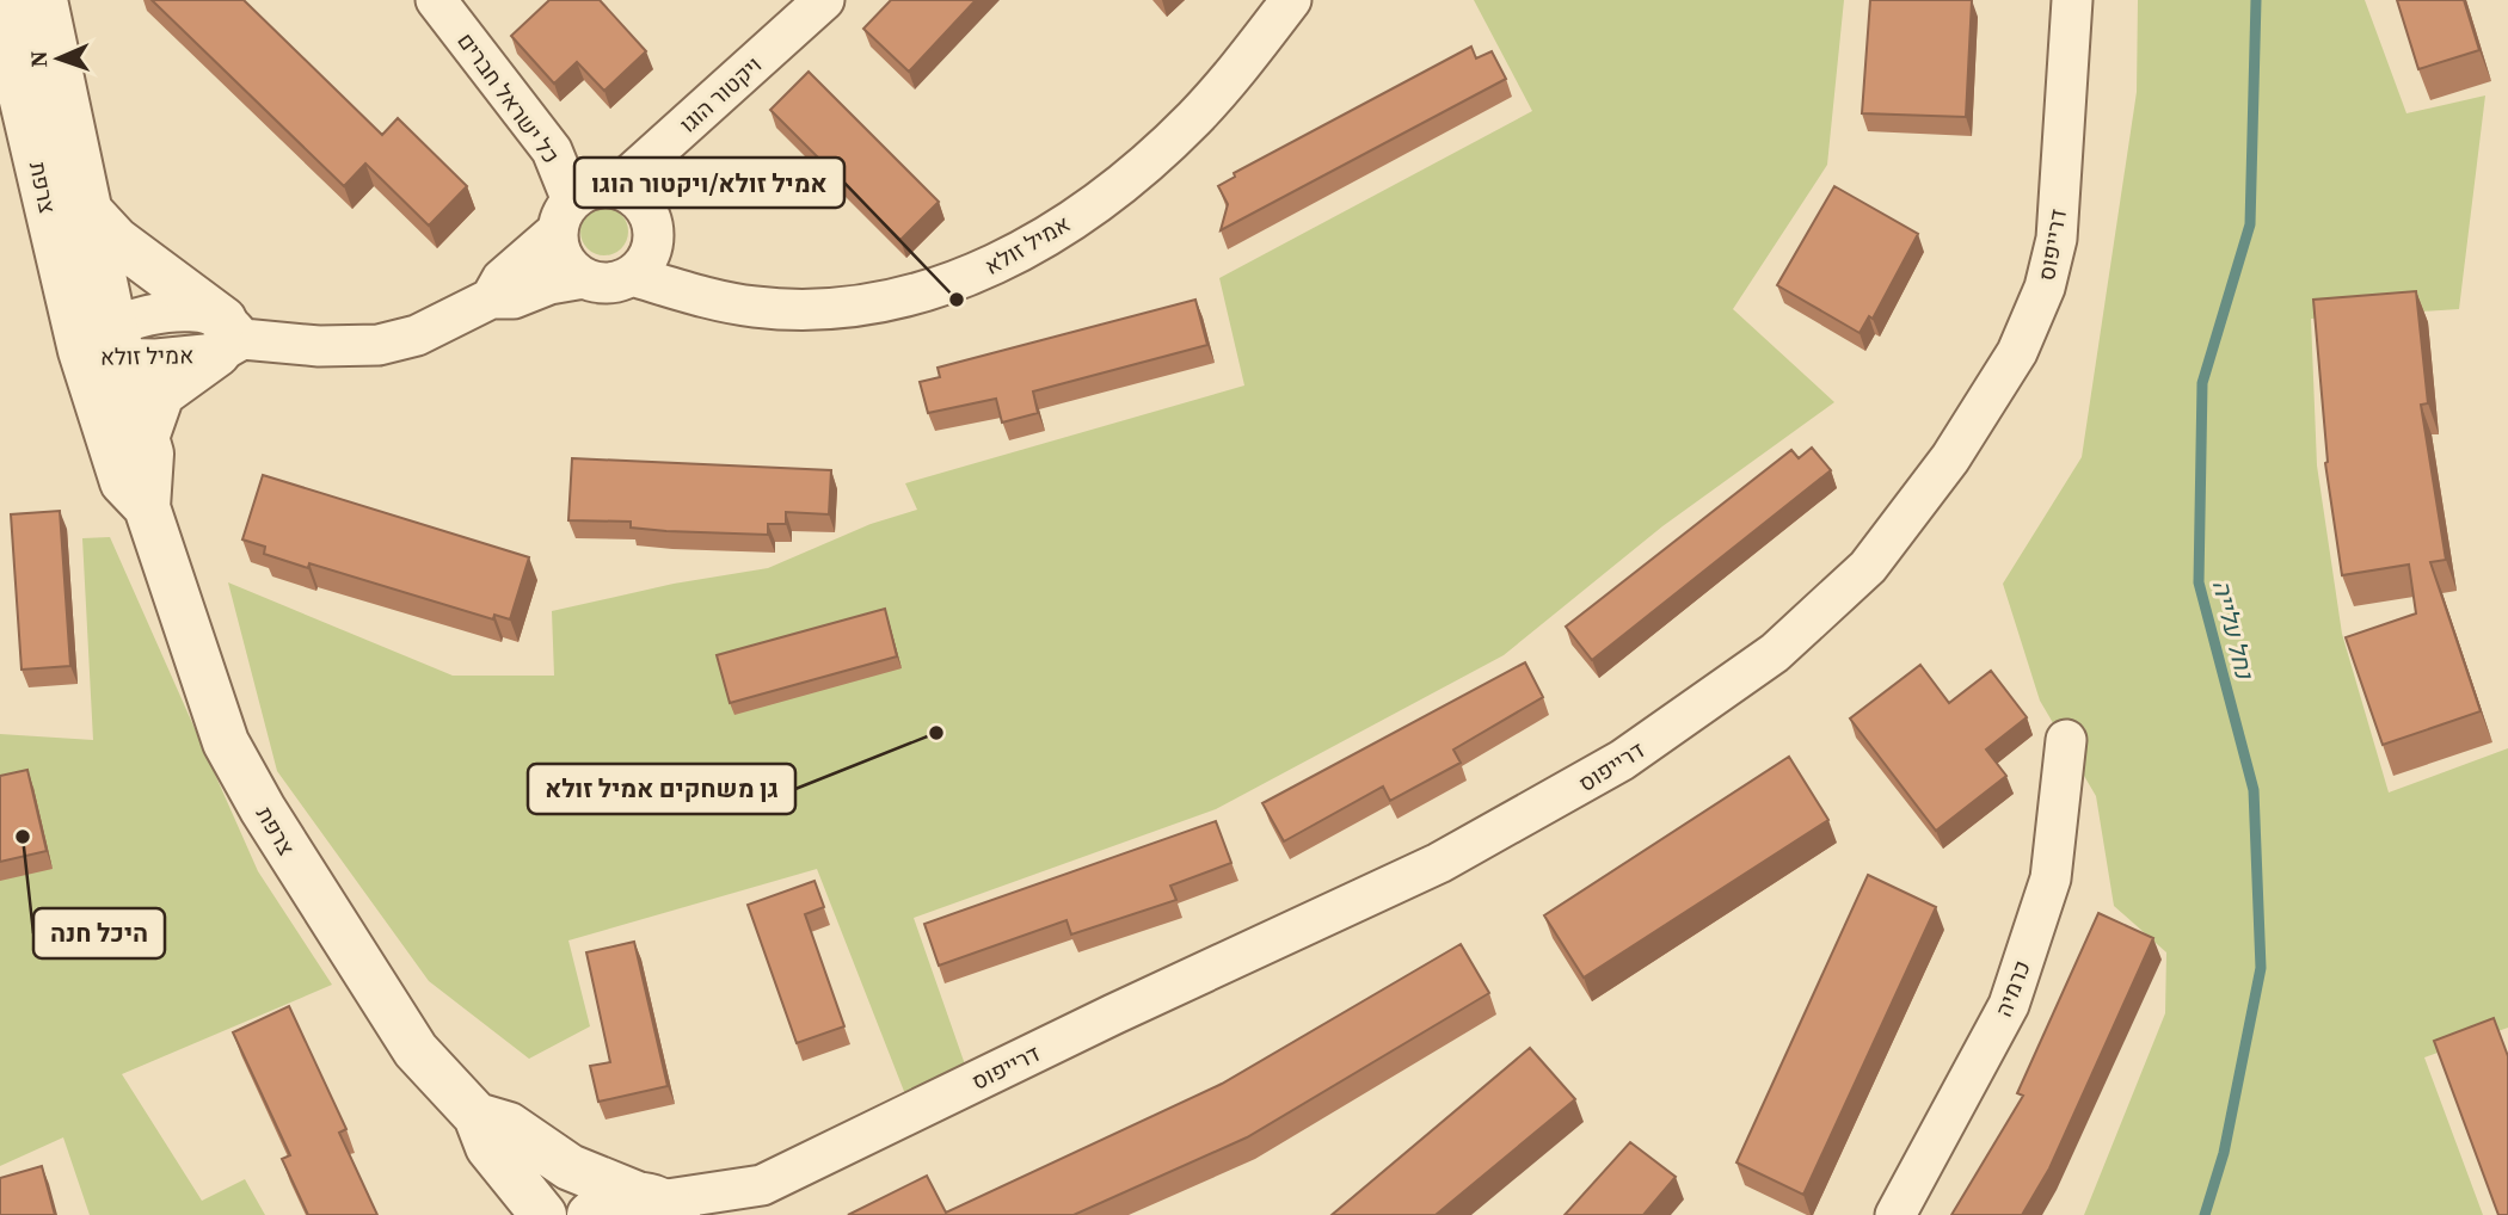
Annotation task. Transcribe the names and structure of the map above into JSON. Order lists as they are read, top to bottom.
{
  "streets": {
    "street": [
      "ויקטור הוגו",
      "כל ישראל חברים",
      "צרפת",
      "אמיל זולא",
      "דרייפוס",
      "כרמיה"
    ]
  },
  "crossings": [
    ["ויקטור הוגו", "כל ישראל חברים"],
    ["ויקטור הוגו", "אמיל זולא"],
    ["כל ישראל חברים", "אמיל זולא"],
    ["צרפת", "אמיל זולא"],
    ["צרפת", "דרייפוס"]
  ],
  "water": ["נחל עלייה"],
  "places": ["אמיל זולא/ויקטור הוגו", "גן משחקים אמיל זולא", "היכל חנה"],
  "north": "left"
}
